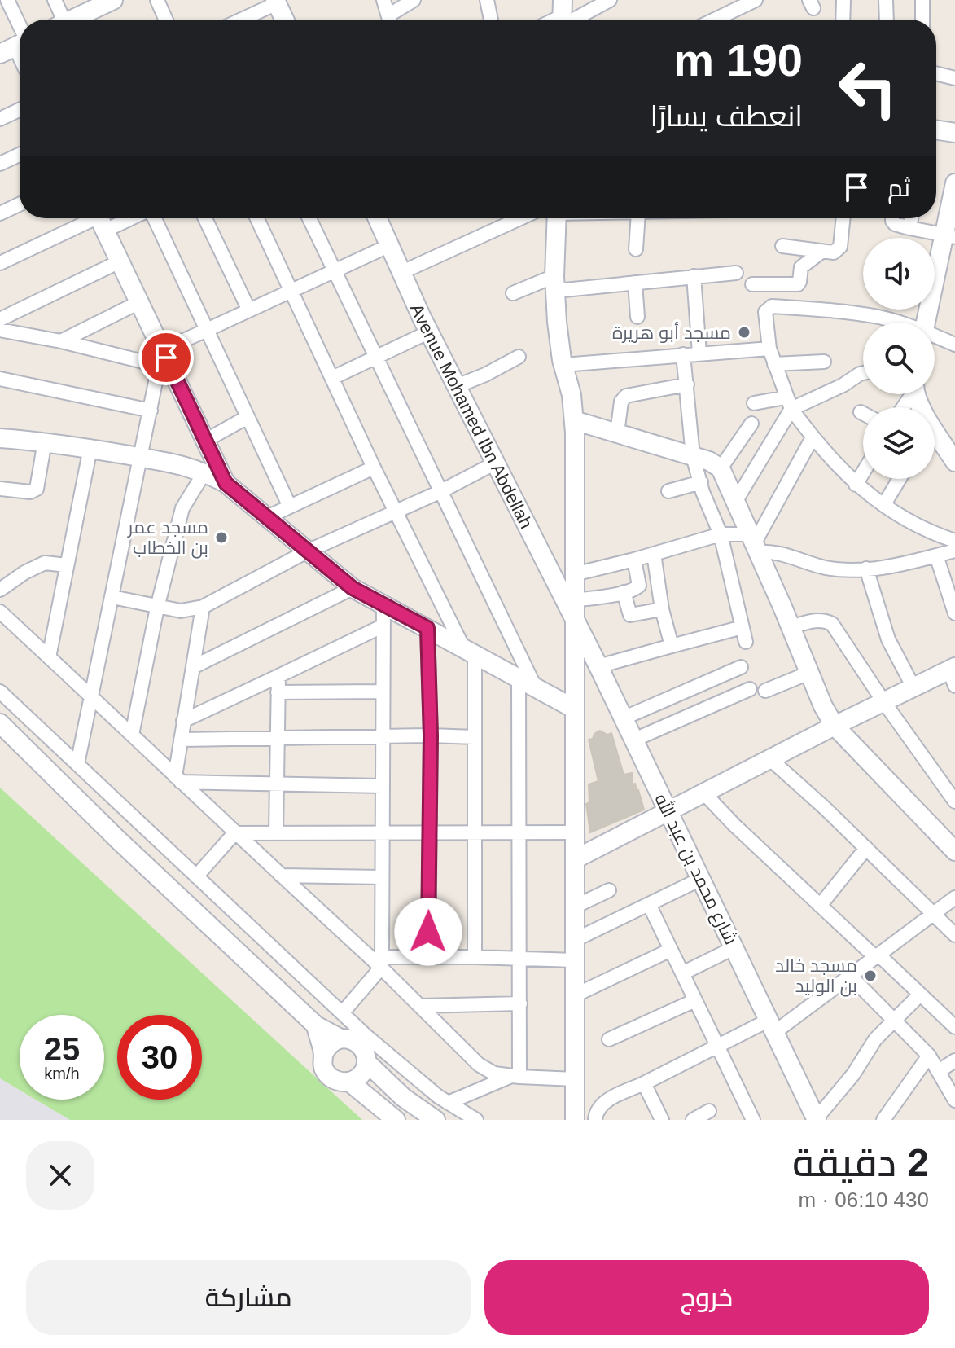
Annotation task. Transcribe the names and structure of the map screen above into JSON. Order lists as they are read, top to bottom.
{
  "streets": {
    "street": ["Avenue Mohamed Ibn Abdellah", "شارع محمد بن عبد الله"]
  },
  "crossings": [
    ["Avenue Mohamed Ibn Abdellah", "شارع محمد بن عبد الله"]
  ],
  "places": ["مسجد أبو هريرة", "مسجد عمر بن الخطاب", "مسجد خالد بن الوليد"],
  "page": {
    "turn": ["190 m", "انعطف يسارًا"],
    "then": "ثم",
    "speed": "25 km/h",
    "limit": "30",
    "heading": ["2 دقيقة", "430 m · 06:10"],
    "buttons": ["خروج", "مشاركة"]
  }
}
